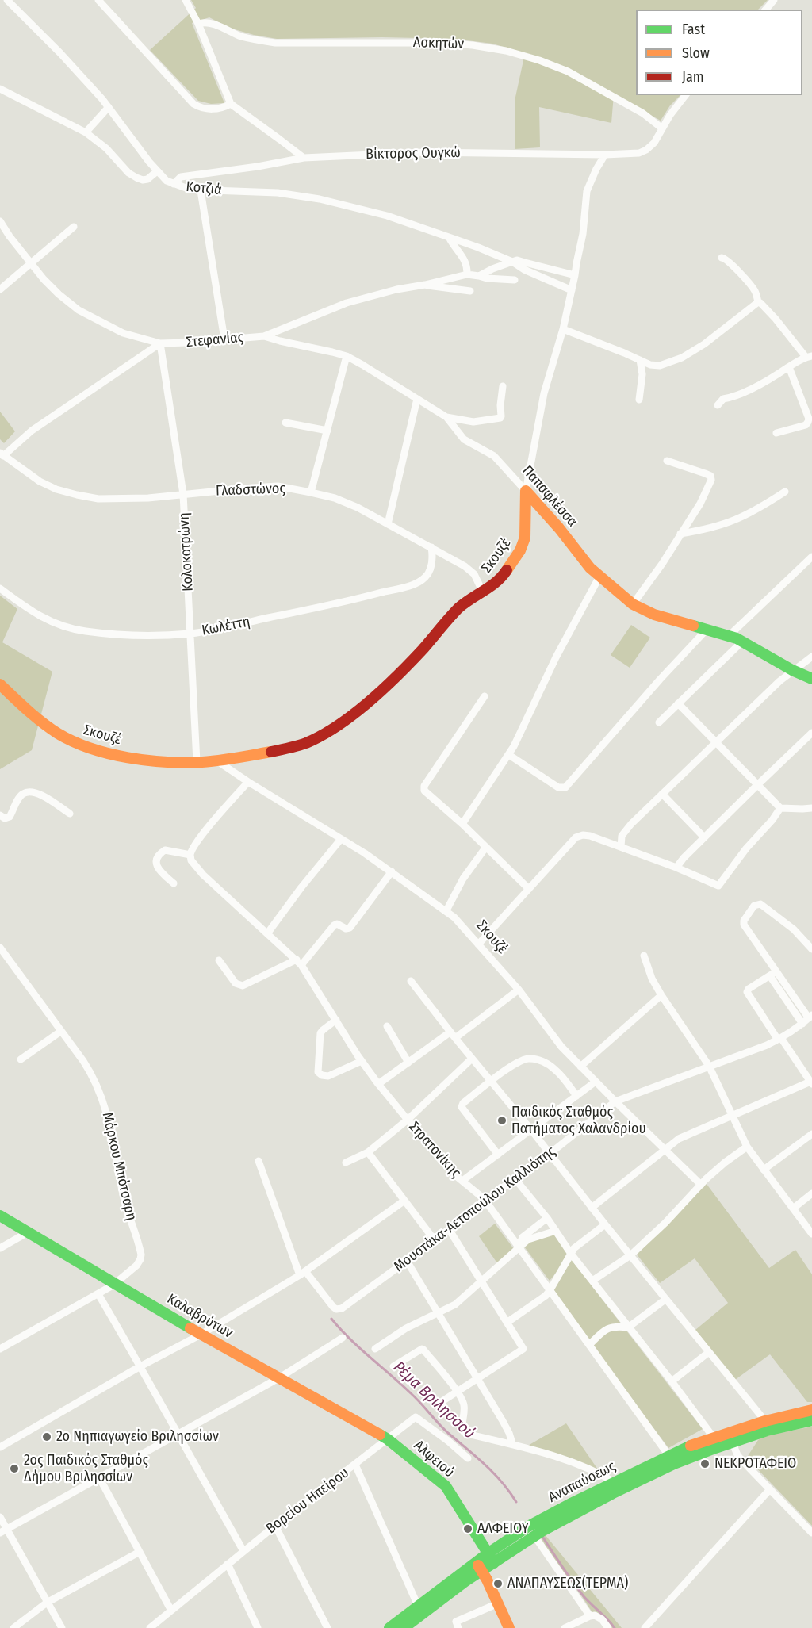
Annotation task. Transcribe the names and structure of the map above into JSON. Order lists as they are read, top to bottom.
{
  "streets": {
    "street": [
      "Ασκητών",
      "Βίκτορος Ουγκώ",
      "Κοτζιά",
      "Στεφανίας",
      "Γλαδστώνος",
      "Παπαφλέσσα",
      "Κολοκοτρώνη",
      "Σκουζέ",
      "Κωλέττη",
      "Στρατονίκης",
      "Μάρκου Μπότσαρη",
      "Μουστάκα-Αετοπούλου Καλλιόπης",
      "Καλαβρύτων",
      "Αλφειού",
      "Αναπαύσεως",
      "Βορείου Ηπείρου"
    ]
  },
  "crossings": [
    ["Ασκητών", "Βίκτορος Ουγκώ"],
    ["Βίκτορος Ουγκώ", "Κοτζιά"],
    ["Στεφανίας", "Παπαφλέσσα"],
    ["Στεφανίας", "Κολοκοτρώνη"],
    ["Γλαδστώνος", "Κολοκοτρώνη"],
    ["Γλαδστώνος", "Σκουζέ"],
    ["Γλαδστώνος", "Κωλέττη"],
    ["Παπαφλέσσα", "Σκουζέ"],
    ["Κολοκοτρώνη", "Σκουζέ"],
    ["Κολοκοτρώνη", "Κωλέττη"],
    ["Σκουζέ", "Μουστάκα-Αετοπούλου Καλλιόπης"],
    ["Στρατονίκης", "Μουστάκα-Αετοπούλου Καλλιόπης"],
    ["Στρατονίκης", "Αναπαύσεως"],
    ["Μάρκου Μπότσαρη", "Καλαβρύτων"],
    ["Καλαβρύτων", "Αλφειού"],
    ["Καλαβρύτων", "Βορείου Ηπείρου"],
    ["Αλφειού", "Αναπαύσεως"],
    ["Αλφειού", "Βορείου Ηπείρου"]
  ],
  "water": ["Ρέμα Βριλησσού"],
  "places": [
    "Παιδικός Σταθμός Πατήματος Χαλανδρίου",
    "2ο Νηπιαγωγείο Βριλησσίων",
    "ΝΕΚΡΟΤΑΦΕΙΟ",
    "2ος Παιδικός Σταθμός Δήμου Βριλησσίων",
    "ΑΛΦΕΙΟΥ",
    "ΑΝΑΠΑΥΣΕΩΣ(ΤΕΡΜΑ)"
  ],
  "legend": ["Fast", "Slow", "Jam"]
}
